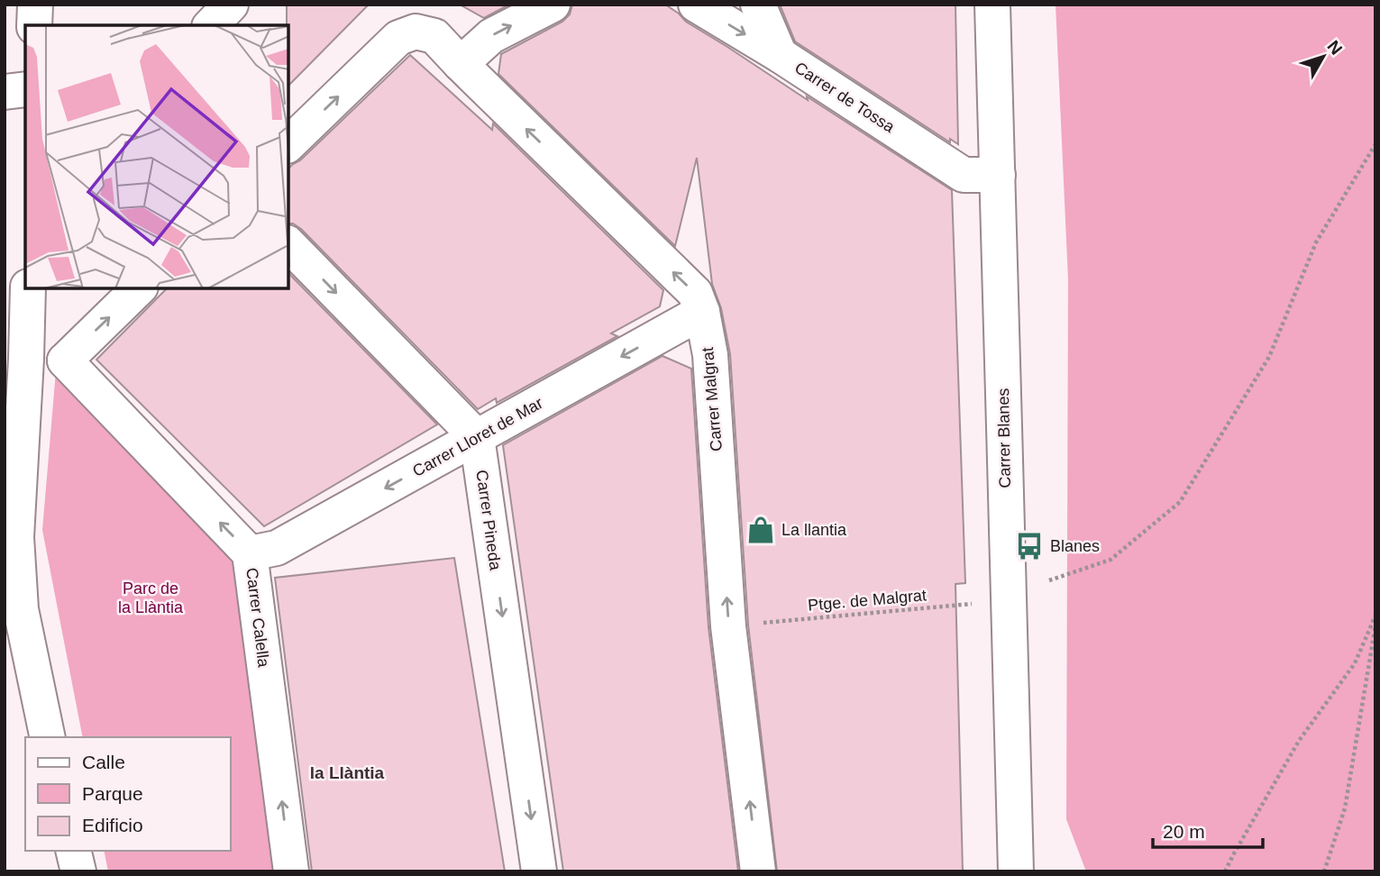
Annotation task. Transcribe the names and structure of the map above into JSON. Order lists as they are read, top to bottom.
{
  "streets": {
    "street": [
      "Carrer de Tossa",
      "Carrer Malgrat",
      "Carrer Lloret de Mar",
      "Carrer Blanes",
      "Carrer Pineda",
      "Carrer Calella"
    ],
    "path": ["Ptge. de Malgrat"]
  },
  "crossings": [
    ["Carrer de Tossa", "Carrer Blanes"],
    ["Carrer Malgrat", "Carrer Lloret de Mar"],
    ["Carrer Malgrat", "Ptge. de Malgrat"],
    ["Carrer Lloret de Mar", "Carrer Pineda"],
    ["Carrer Lloret de Mar", "Carrer Calella"],
    ["Carrer Blanes", "Ptge. de Malgrat"]
  ],
  "one_way": ["Carrer Lloret de Mar", "Carrer Pineda"],
  "districts": ["la Llàntia"],
  "parks": ["Parc de la Llàntia"],
  "places": {
    "shop": ["La llantia"],
    "bus stop": ["Blanes"]
  },
  "legend": ["Calle", "Parque", "Edificio"],
  "scale_bar": "20 m",
  "north": "top right"
}
